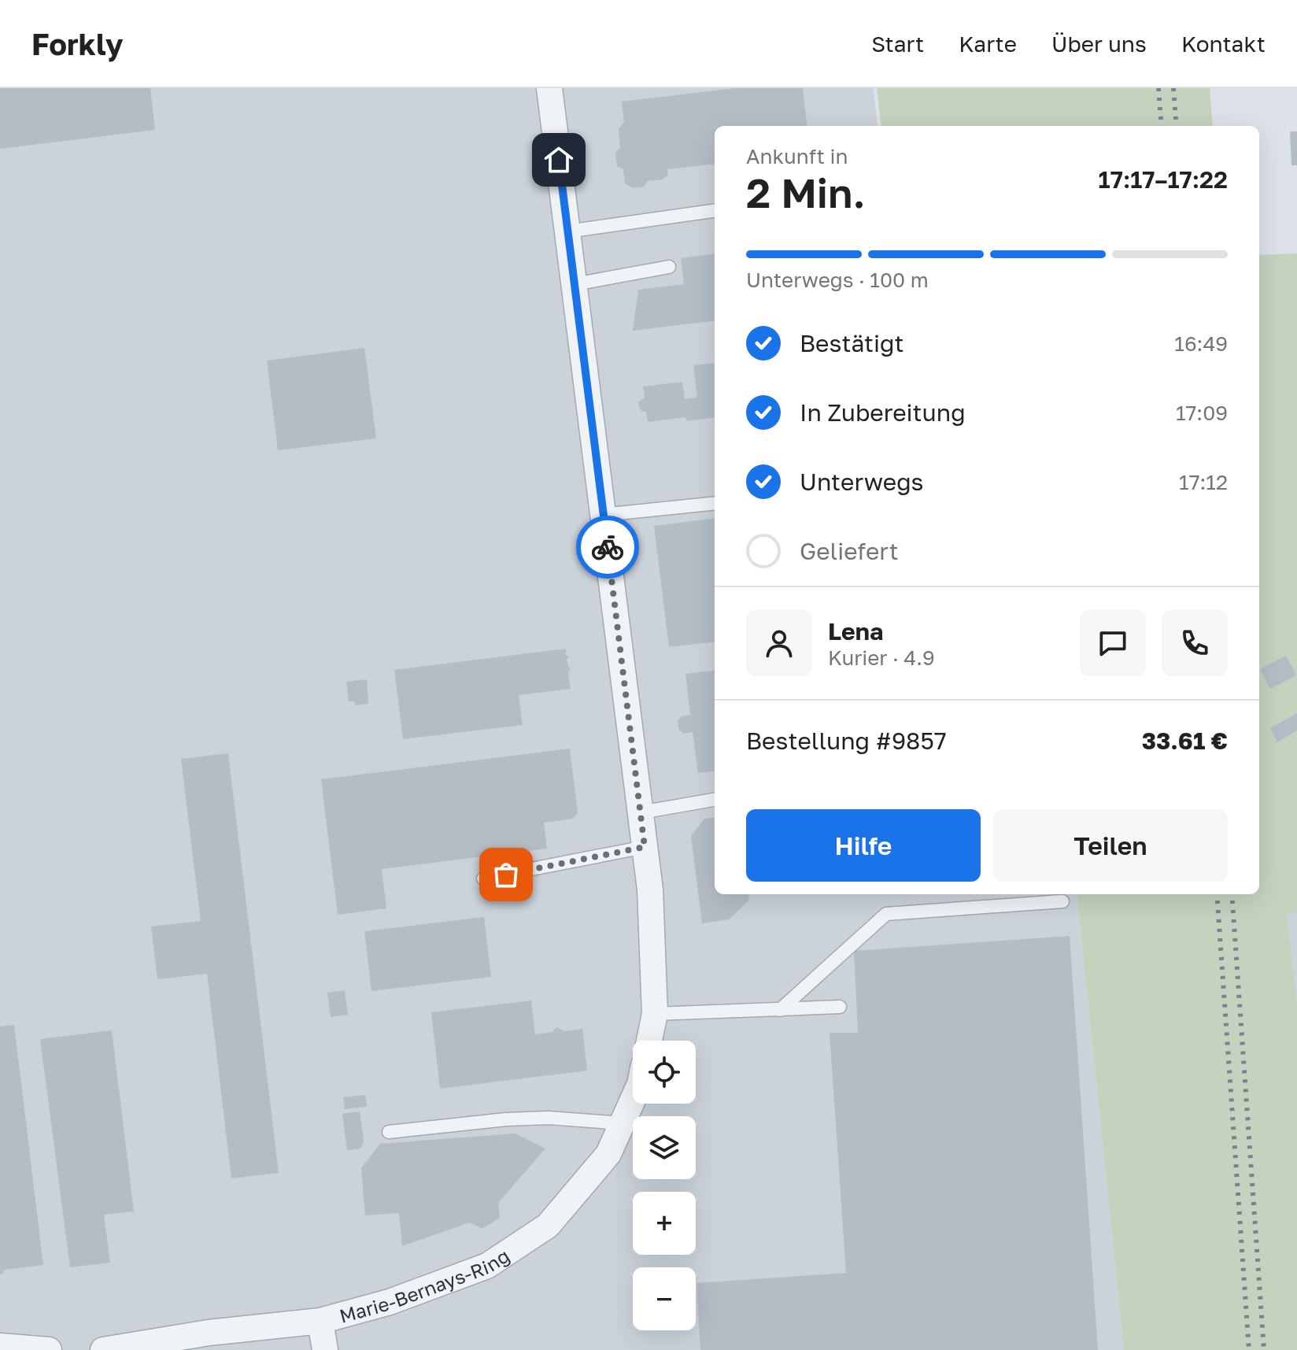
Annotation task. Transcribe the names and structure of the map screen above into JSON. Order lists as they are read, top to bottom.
{
  "streets": {
    "street": ["Marie-Bernays-Ring"]
  },
  "page": {
    "header": "Forkly",
    "nav": [
      "Start",
      "Karte",
      "Über uns",
      "Kontakt"
    ],
    "heading": ["2 Min.", "Ankunft in", "17:17–17:22"],
    "panel": [
      "Lena",
      "Kurier · 4.9",
      "Bestellung #9857",
      "33.61 €"
    ],
    "bar": "Unterwegs · 100 m",
    "list": [
      ["Bestätigt", "16:49"],
      ["In Zubereitung", "17:09"],
      ["Unterwegs", "17:12"],
      "Geliefert"
    ],
    "buttons": ["Hilfe", "Teilen"],
    "map_buttons": ["+", "−"]
  }
}
